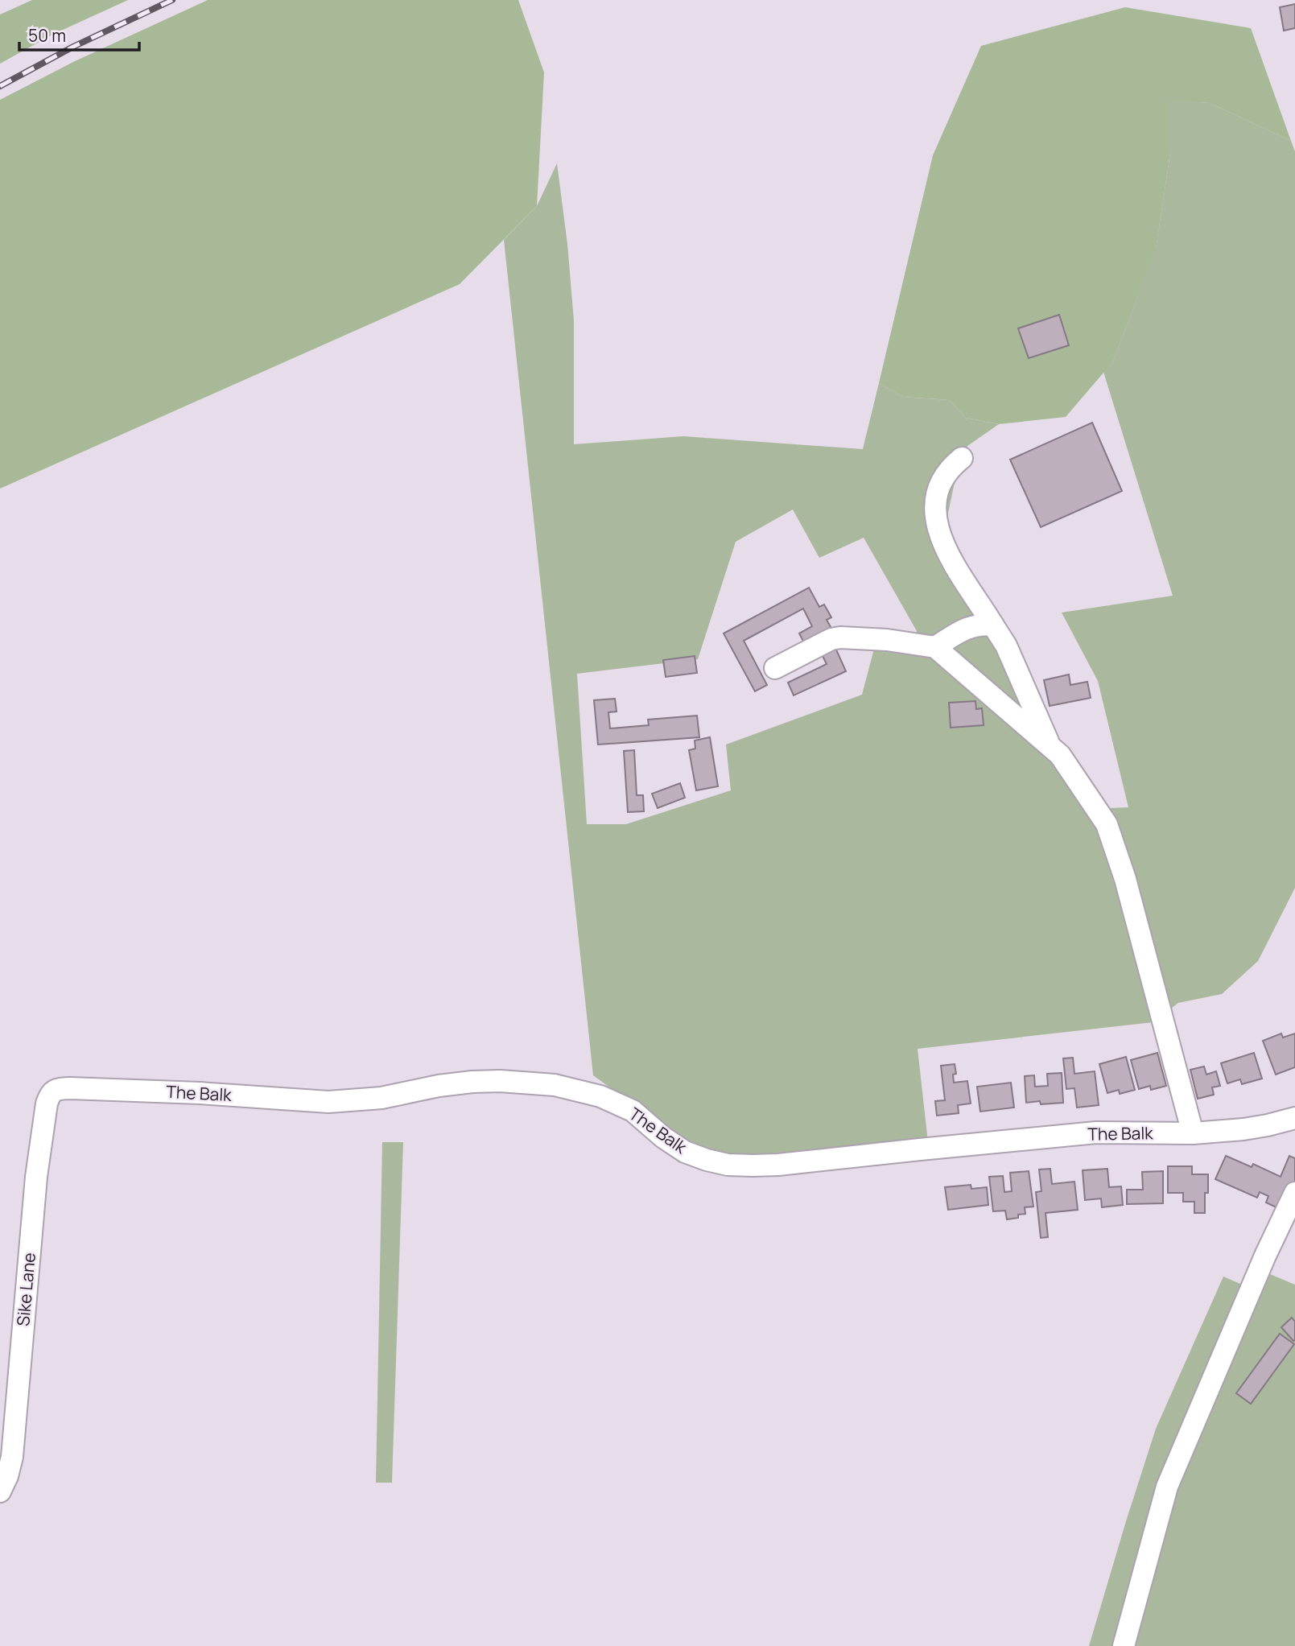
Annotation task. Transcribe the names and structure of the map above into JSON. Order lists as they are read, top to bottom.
{
  "streets": {
    "street": ["The Balk", "Sike Lane"]
  },
  "crossings": [
    ["The Balk", "Sike Lane"]
  ],
  "scale_bar": "50 m"
}
